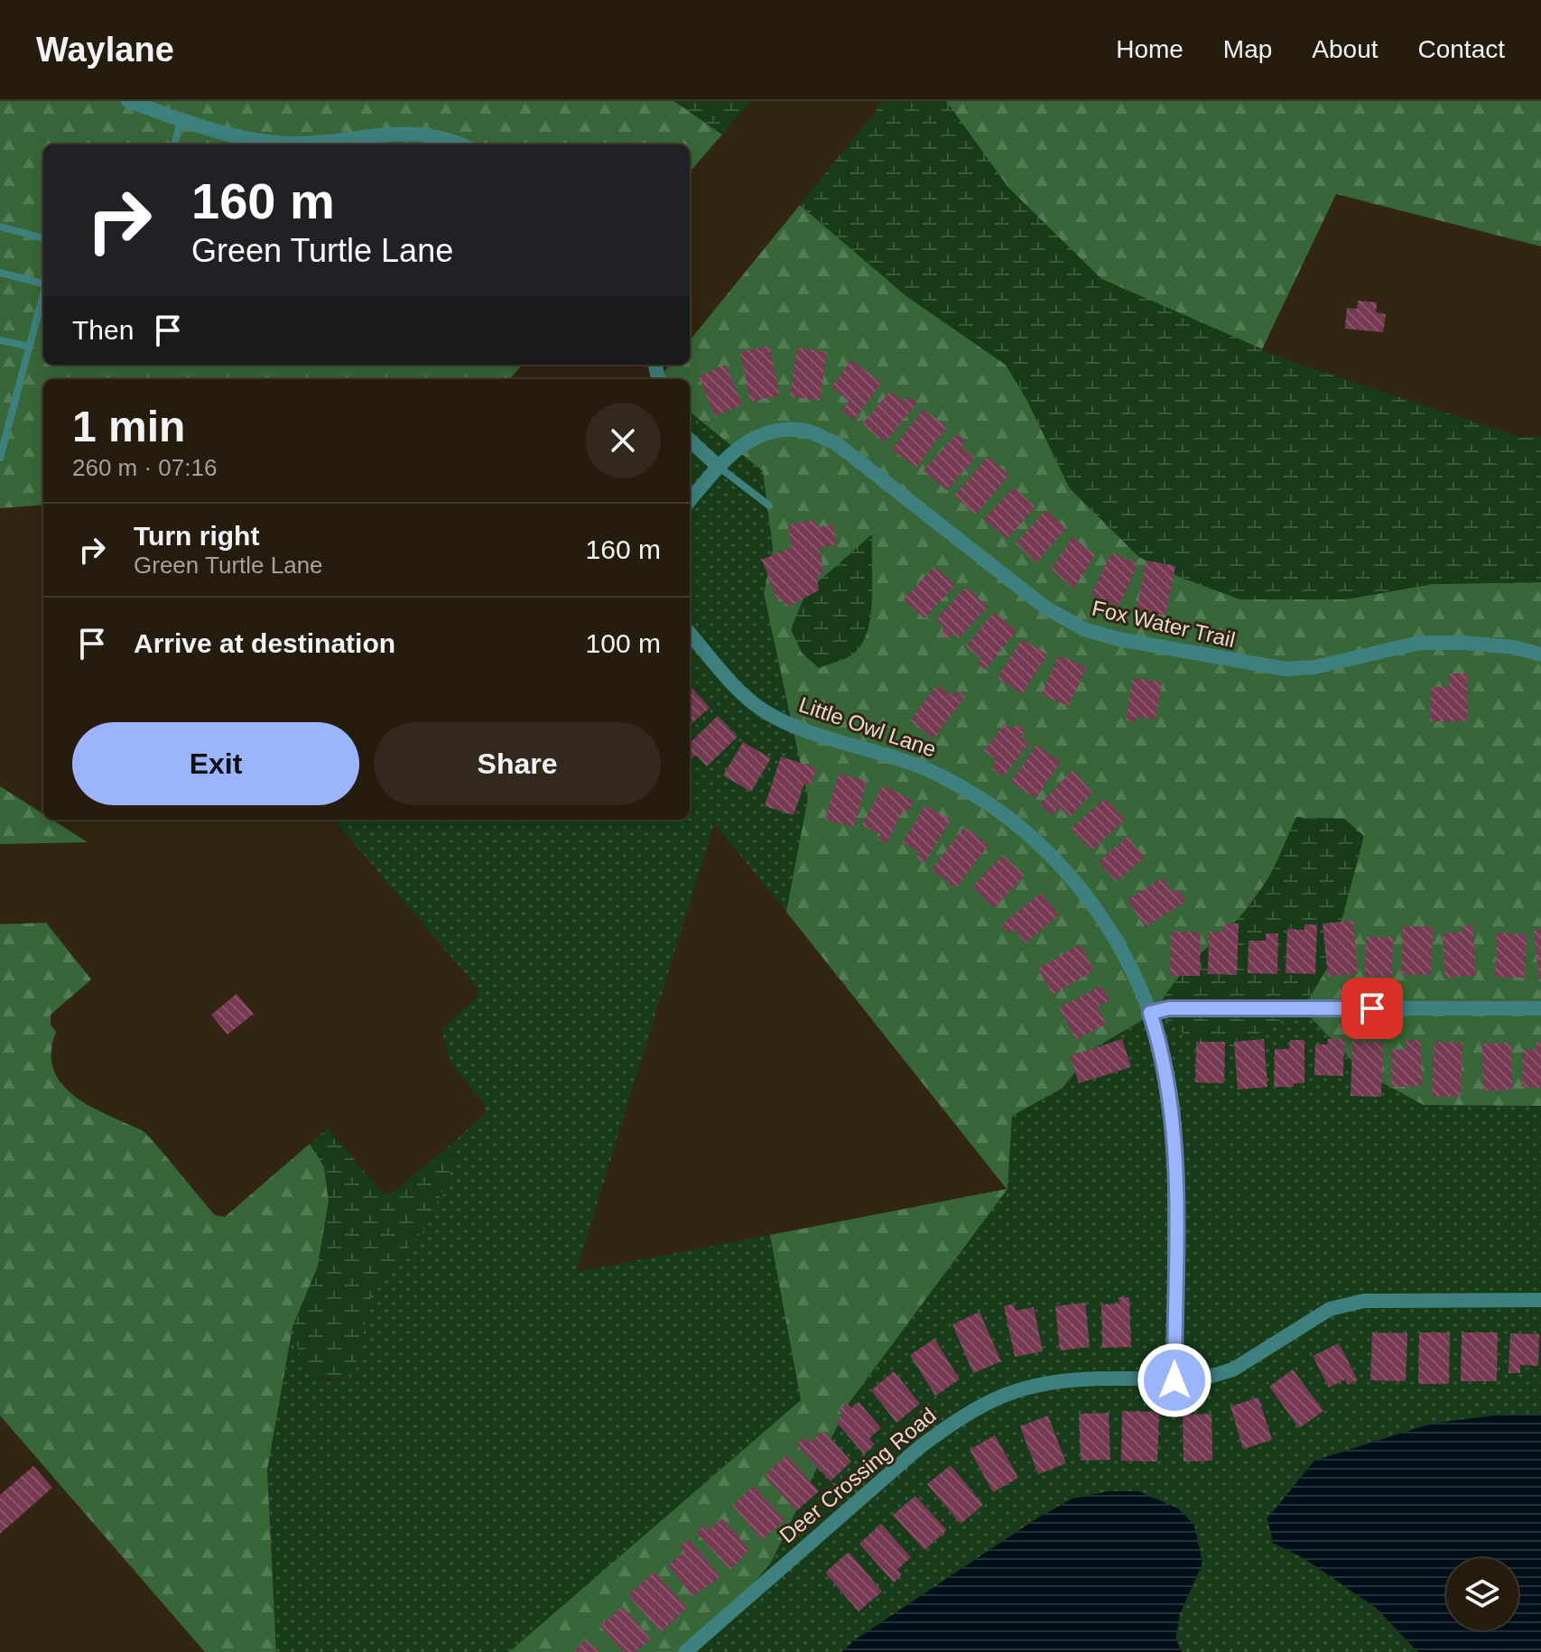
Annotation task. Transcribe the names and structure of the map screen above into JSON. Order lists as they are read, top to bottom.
{
  "streets": {
    "street": ["Fox Water Trail", "Little Owl Lane", "Deer Crossing Road"]
  },
  "crossings": [
    ["Little Owl Lane", "Deer Crossing Road"]
  ],
  "page": {
    "header": "Waylane",
    "nav": [
      "Home",
      "Map",
      "About",
      "Contact"
    ],
    "turn": ["160 m", "Green Turtle Lane"],
    "then": "Then",
    "heading": ["1 min", "260 m · 07:16"],
    "list": [
      {
        "name": "Turn right",
        "note": "Green Turtle Lane",
        "value": "160 m"
      },
      {
        "name": "Arrive at destination",
        "value": "100 m"
      }
    ],
    "buttons": ["Exit", "Share"]
  }
}
